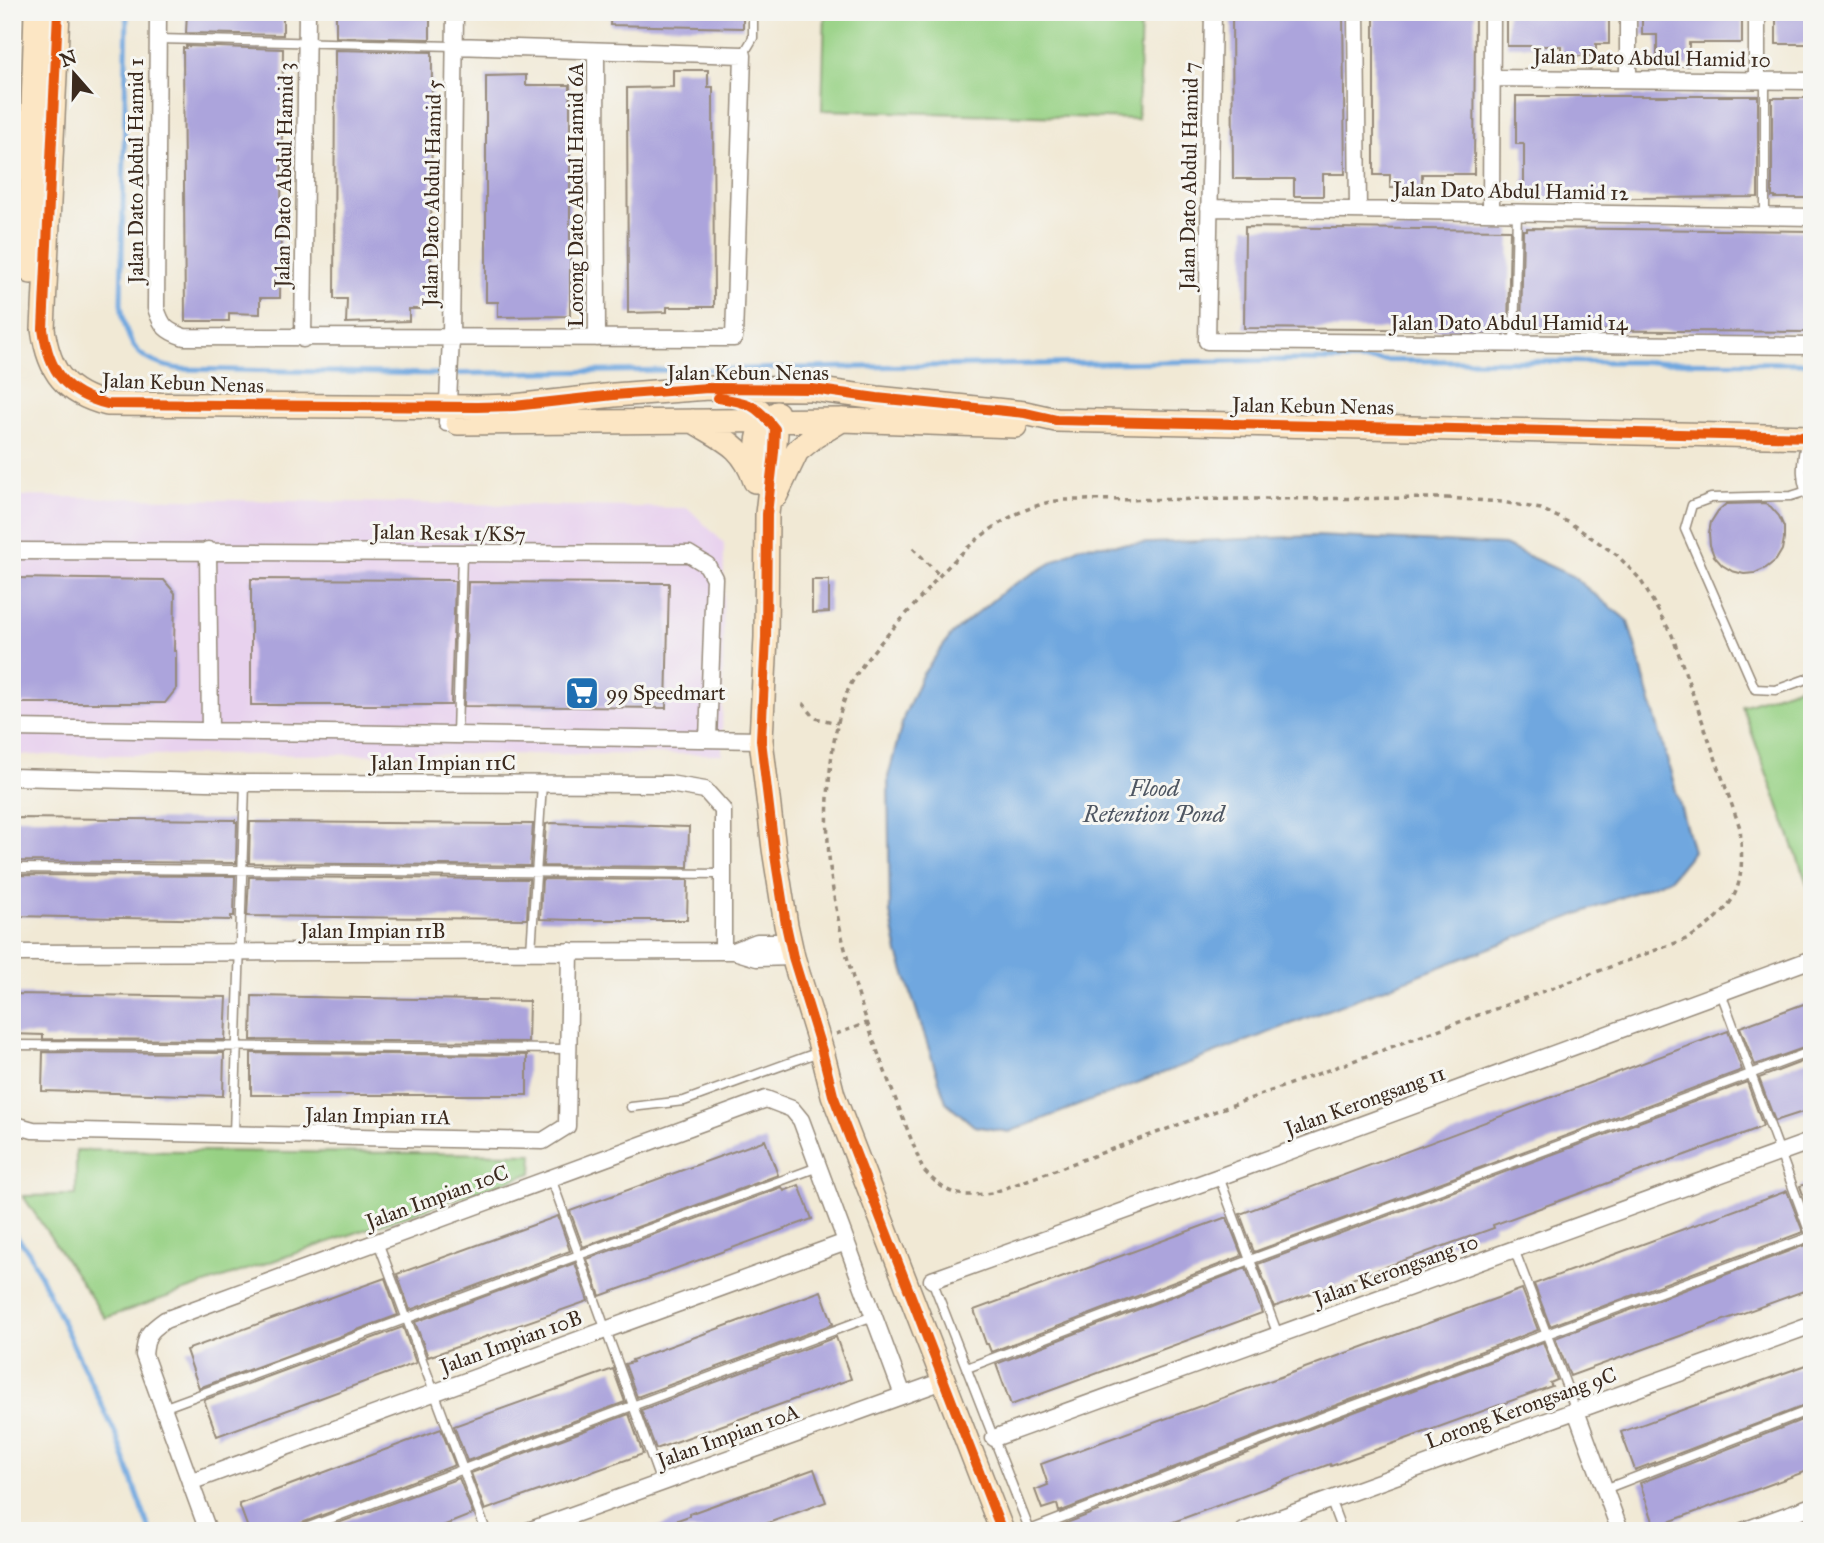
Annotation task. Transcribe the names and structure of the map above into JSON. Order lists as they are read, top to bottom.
{
  "streets": {
    "street": [
      "Jalan Dato Abdul Hamid 10",
      "Jalan Dato Abdul Hamid 1",
      "Jalan Dato Abdul Hamid 3",
      "Jalan Dato Abdul Hamid 7",
      "Jalan Dato Abdul Hamid 12",
      "Jalan Dato Abdul Hamid 5",
      "Lorong Dato Abdul Hamid 6A",
      "Jalan Dato Abdul Hamid 14",
      "Jalan Kebun Nenas",
      "Jalan Resak 1/KS7",
      "Jalan Impian 11C",
      "Jalan Impian 11B",
      "Jalan Kerongsang 11",
      "Jalan Impian 11A",
      "Jalan Impian 10C",
      "Jalan Kerongsang 10",
      "Jalan Impian 10B",
      "Lorong Kerongsang 9C",
      "Jalan Impian 10A"
    ]
  },
  "crossings": [
    ["Jalan Dato Abdul Hamid 1", "Jalan Dato Abdul Hamid 3"],
    ["Jalan Dato Abdul Hamid 7", "Jalan Dato Abdul Hamid 12"],
    ["Jalan Dato Abdul Hamid 7", "Jalan Dato Abdul Hamid 14"],
    ["Jalan Dato Abdul Hamid 5", "Jalan Kebun Nenas"],
    ["Jalan Impian 11C", "Jalan Impian 11B"],
    ["Jalan Impian 11B", "Jalan Impian 11A"]
  ],
  "water": ["Flood Retention Pond"],
  "places": {
    "supermarket": ["99 Speedmart"]
  },
  "north": "top"
}
